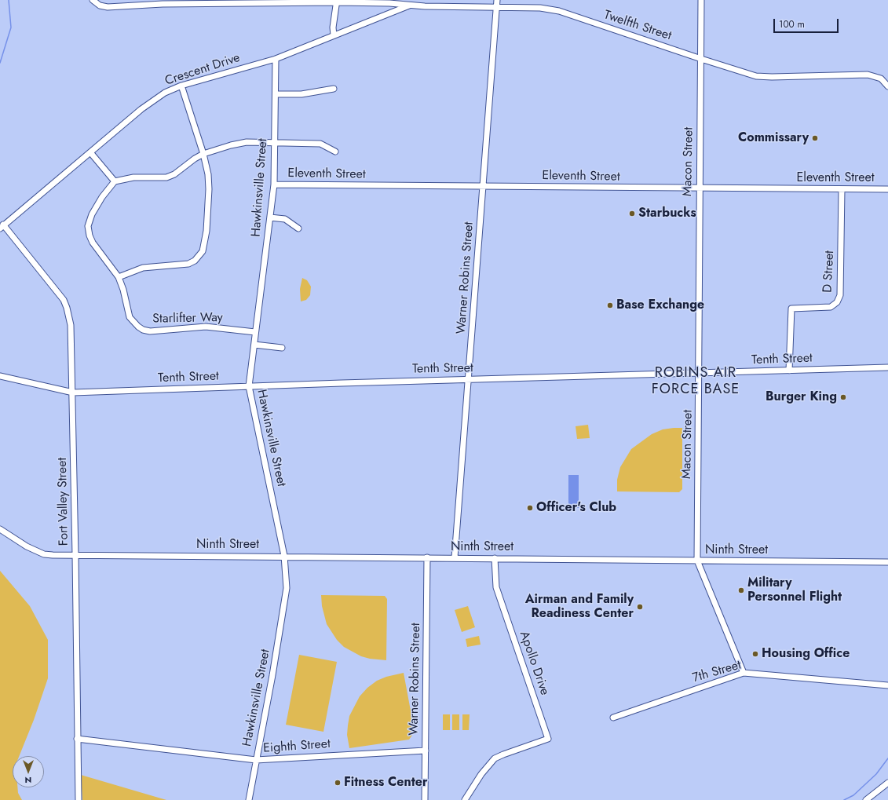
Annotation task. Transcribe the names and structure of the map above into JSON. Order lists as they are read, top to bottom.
{
  "streets": {
    "street": [
      "Twelfth Street",
      "Crescent Drive",
      "Macon Street",
      "Eleventh Street",
      "Hawkinsville Street",
      "D Street",
      "Warner Robins Street",
      "Starlifter Way",
      "Tenth Street",
      "Fort Valley Street",
      "Ninth Street",
      "Apollo Drive",
      "7th Street",
      "Eighth Street"
    ]
  },
  "crossings": [
    ["Twelfth Street", "Crescent Drive"],
    ["Twelfth Street", "Macon Street"],
    ["Twelfth Street", "Warner Robins Street"],
    ["Crescent Drive", "Hawkinsville Street"],
    ["Crescent Drive", "Fort Valley Street"],
    ["Macon Street", "Eleventh Street"],
    ["Macon Street", "Tenth Street"],
    ["Macon Street", "Ninth Street"],
    ["Macon Street", "7th Street"],
    ["Eleventh Street", "Hawkinsville Street"],
    ["Eleventh Street", "D Street"],
    ["Eleventh Street", "Warner Robins Street"],
    ["Hawkinsville Street", "Starlifter Way"],
    ["Hawkinsville Street", "Tenth Street"],
    ["Hawkinsville Street", "Ninth Street"],
    ["Hawkinsville Street", "Eighth Street"],
    ["D Street", "Tenth Street"],
    ["Warner Robins Street", "Tenth Street"],
    ["Warner Robins Street", "Ninth Street"],
    ["Warner Robins Street", "Eighth Street"],
    ["Tenth Street", "Fort Valley Street"],
    ["Fort Valley Street", "Ninth Street"],
    ["Fort Valley Street", "Eighth Street"],
    ["Ninth Street", "Apollo Drive"]
  ],
  "districts": ["ROBINS AIR FORCE BASE"],
  "places": [
    "Commissary",
    "Starbucks",
    "Base Exchange",
    "Burger King",
    "Officer's Club",
    "Military Personnel Flight",
    "Airman and Family Readiness Center",
    "Housing Office",
    "Fitness Center"
  ],
  "scale_bar": "100 m",
  "north": "bottom"
}
